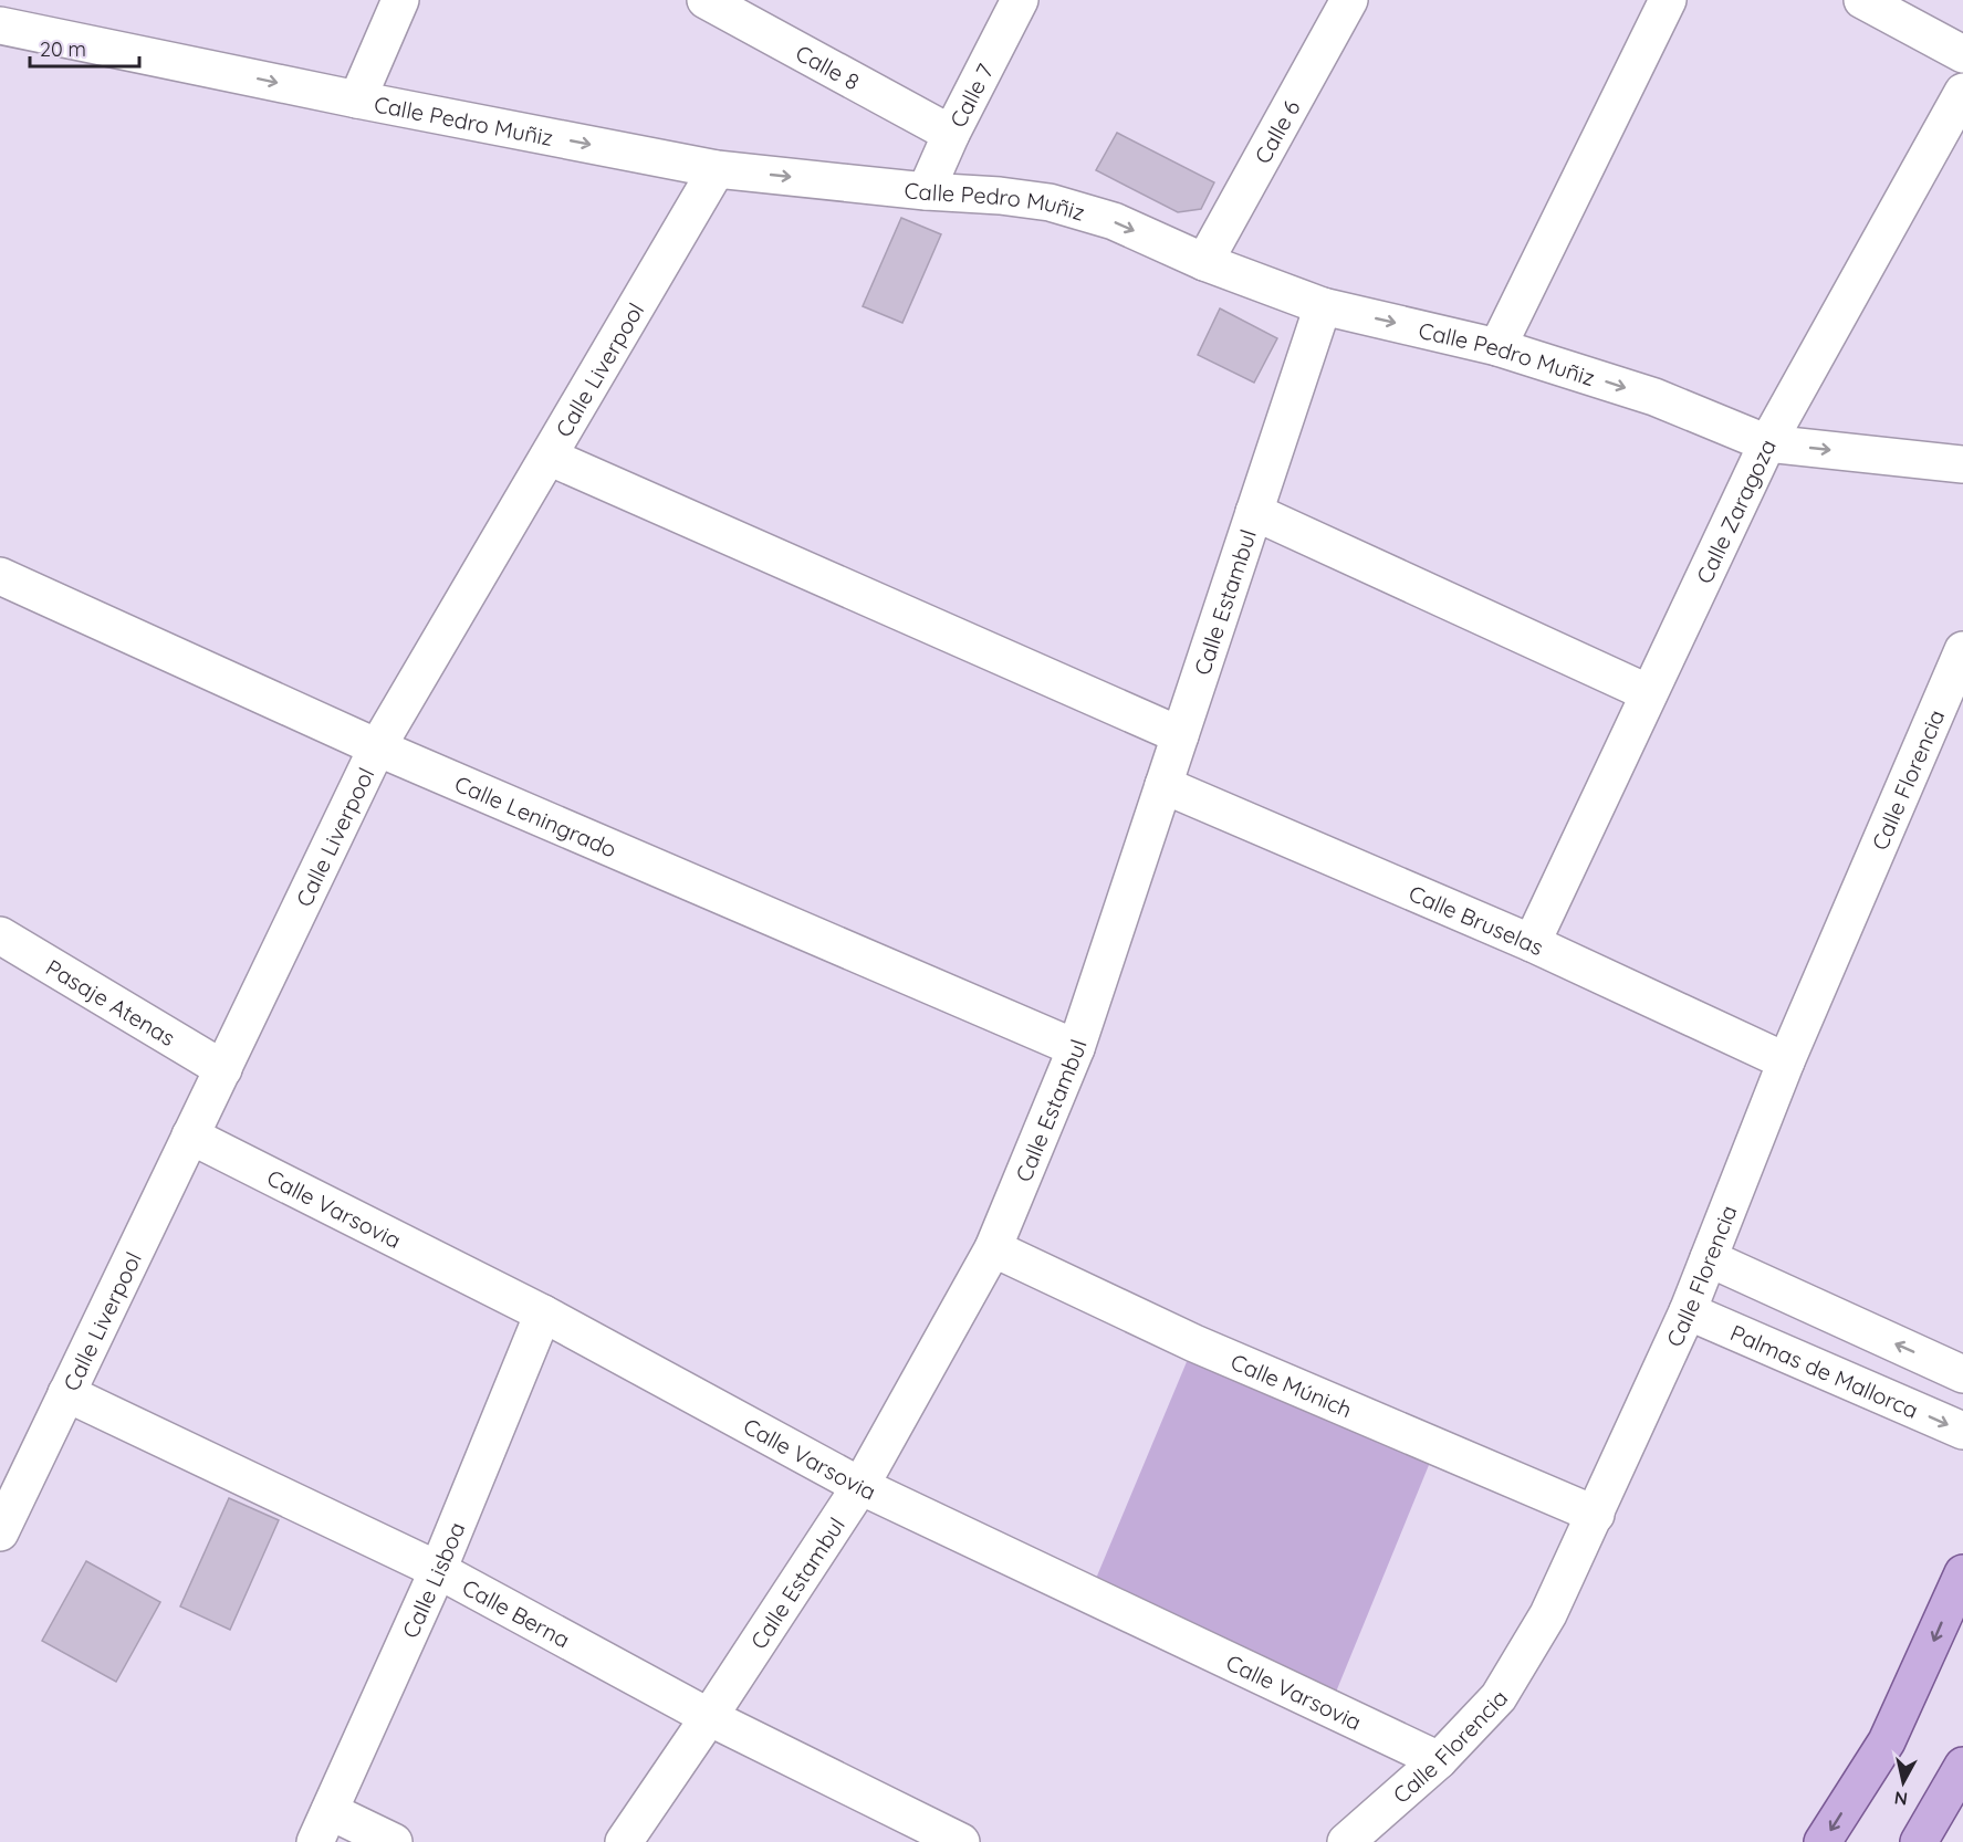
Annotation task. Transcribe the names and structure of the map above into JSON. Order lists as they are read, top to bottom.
{
  "streets": {
    "street": [
      "Calle 8",
      "Calle 7",
      "Calle Pedro Muñiz",
      "Calle 6",
      "Calle Liverpool",
      "Calle Zaragoza",
      "Calle Estambul",
      "Calle Florencia",
      "Calle Leningrado",
      "Calle Bruselas",
      "Pasaje Atenas",
      "Calle Varsovia",
      "Palmas de Mallorca",
      "Calle Múnich",
      "Calle Lisboa",
      "Calle Berna"
    ]
  },
  "crossings": [
    ["Calle 8", "Calle 7"],
    ["Calle 7", "Calle Pedro Muñiz"],
    ["Calle Pedro Muñiz", "Calle 6"],
    ["Calle Pedro Muñiz", "Calle Liverpool"],
    ["Calle Pedro Muñiz", "Calle Zaragoza"],
    ["Calle Pedro Muñiz", "Calle Estambul"],
    ["Calle Liverpool", "Calle Leningrado"],
    ["Calle Liverpool", "Pasaje Atenas"],
    ["Calle Liverpool", "Calle Varsovia"],
    ["Calle Liverpool", "Calle Berna"],
    ["Calle Zaragoza", "Calle Bruselas"],
    ["Calle Estambul", "Calle Leningrado"],
    ["Calle Estambul", "Calle Bruselas"],
    ["Calle Estambul", "Calle Varsovia"],
    ["Calle Estambul", "Calle Múnich"],
    ["Calle Estambul", "Calle Berna"],
    ["Calle Florencia", "Calle Bruselas"],
    ["Calle Florencia", "Calle Varsovia"],
    ["Calle Florencia", "Palmas de Mallorca"],
    ["Calle Florencia", "Calle Múnich"],
    ["Calle Varsovia", "Calle Lisboa"],
    ["Calle Lisboa", "Calle Berna"]
  ],
  "one_way": ["Calle Pedro Muñiz"],
  "scale_bar": "20 m",
  "north": "bottom"
}
